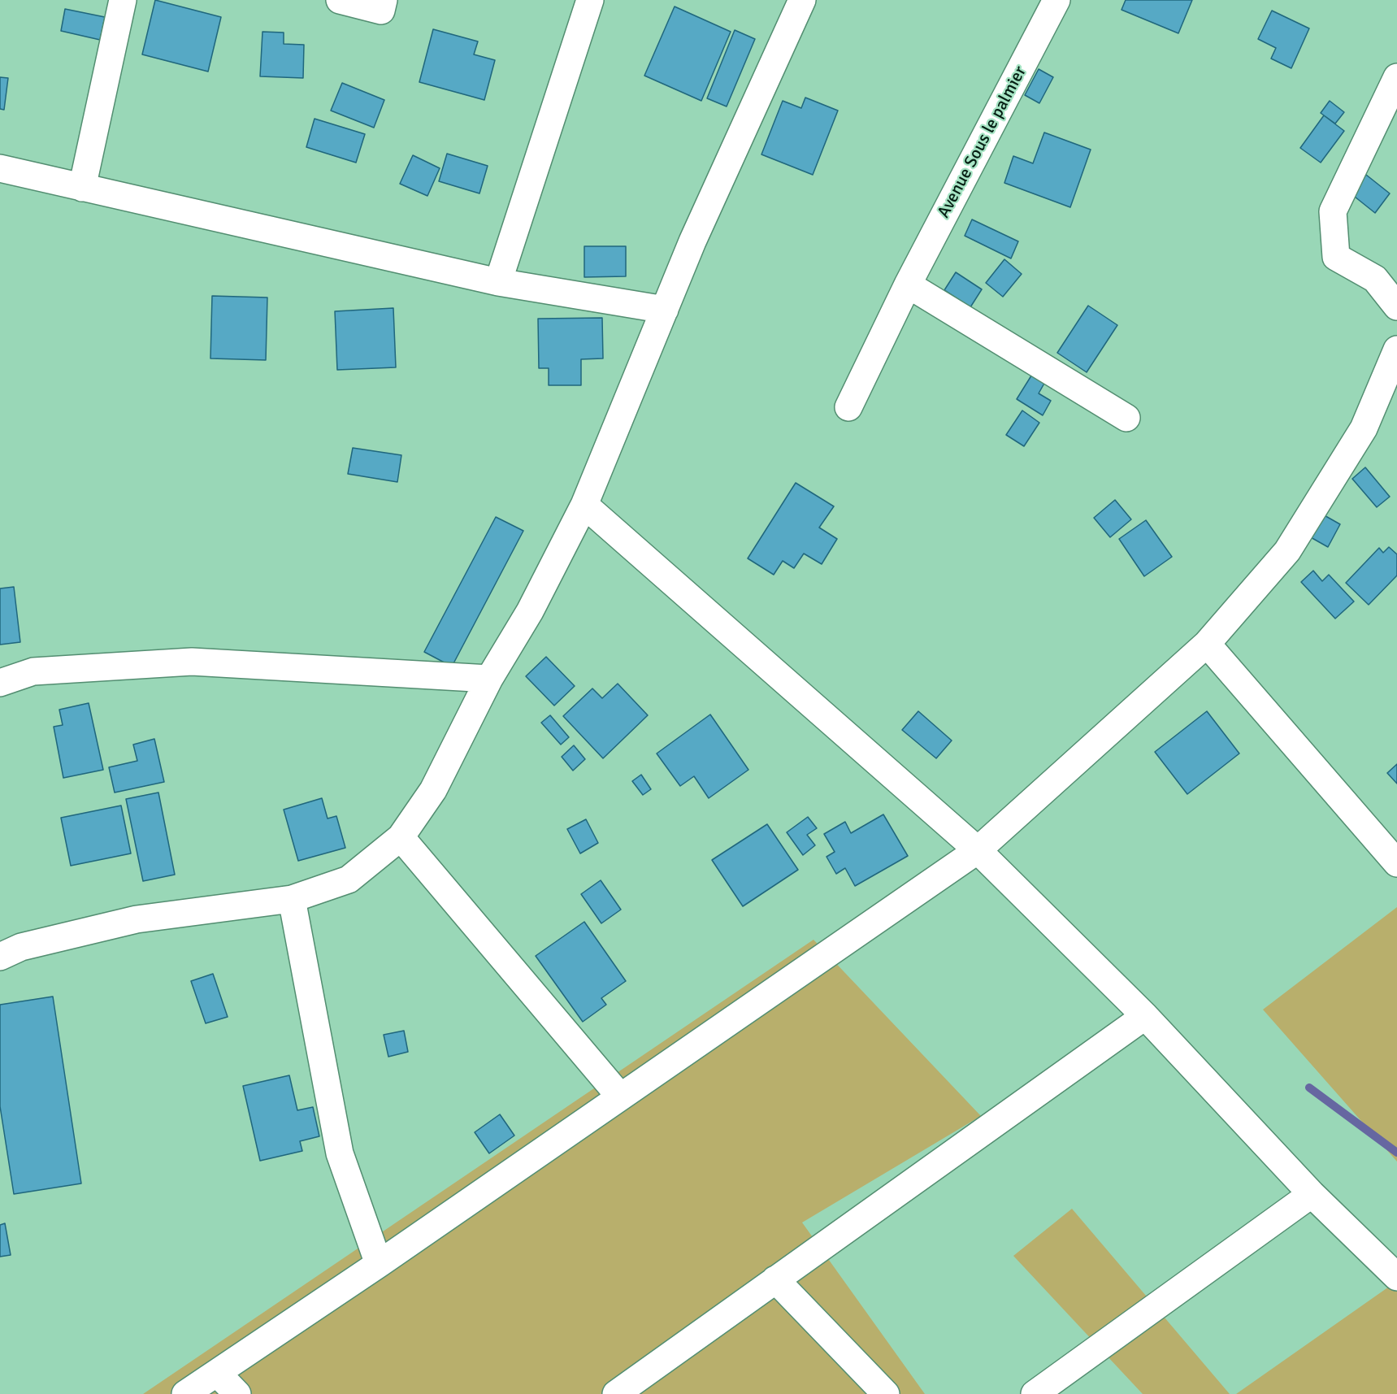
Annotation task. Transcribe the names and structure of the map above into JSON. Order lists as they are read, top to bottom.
{
  "streets": {
    "street": ["Avenue Sous le palmier"]
  }
}
